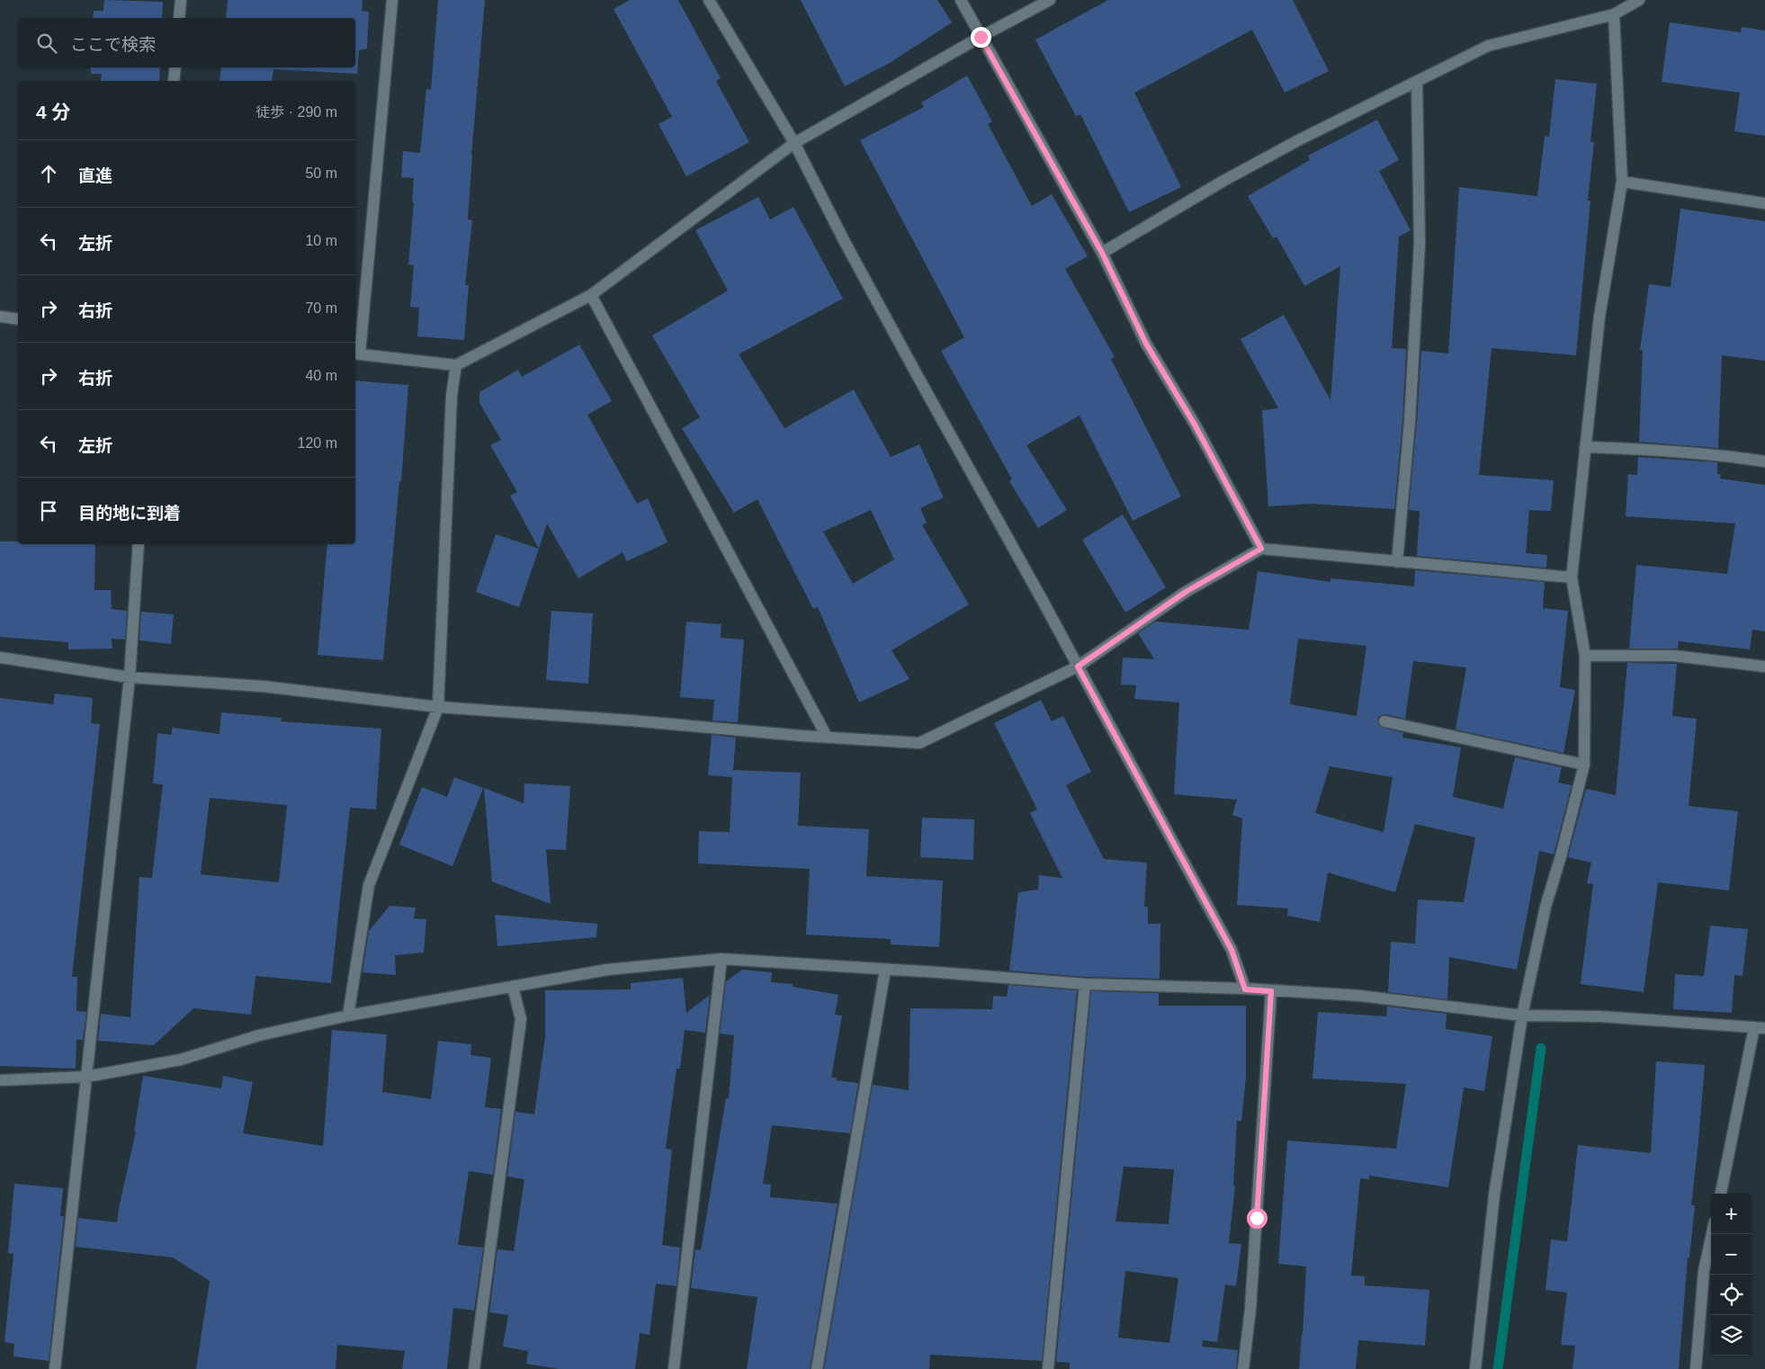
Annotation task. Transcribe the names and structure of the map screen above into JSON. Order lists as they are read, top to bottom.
{
  "page": {
    "search": "ここで検索",
    "heading": ["4 分", "徒歩 · 290 m"],
    "list": [
      ["直進", "50 m"],
      ["左折", "10 m"],
      ["右折", "70 m"],
      ["右折", "40 m"],
      ["左折", "120 m"],
      "目的地に到着"
    ],
    "map_buttons": ["+", "−"]
  }
}
